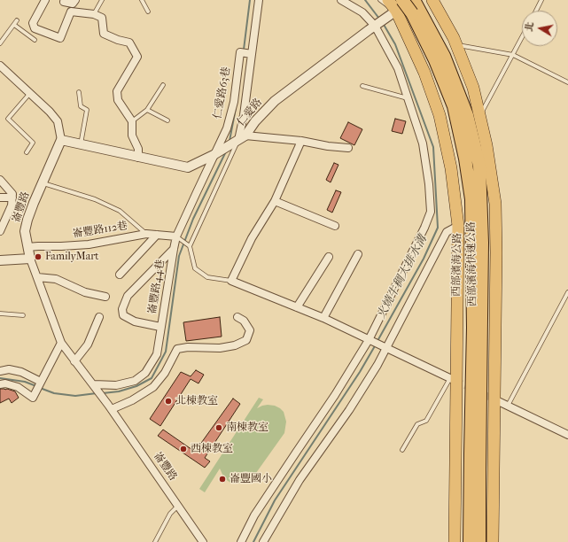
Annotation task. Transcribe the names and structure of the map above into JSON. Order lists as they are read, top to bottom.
{
  "streets": {
    "highway": ["西部濱海快速公路"],
    "main road": ["西部濱海公路"],
    "street": [
      "仁愛路63巷",
      "仁愛路",
      "崙豐路",
      "崙豐路112巷",
      "崙豐路44巷"
    ]
  },
  "crossings": [
    ["仁愛路63巷", "仁愛路"],
    ["仁愛路63巷", "崙豐路44巷"],
    ["仁愛路", "崙豐路"],
    ["仁愛路", "西部濱海快速公路"],
    ["仁愛路", "西部濱海公路"],
    ["仁愛路", "崙豐路44巷"],
    ["崙豐路", "崙豐路112巷"],
    ["崙豐路", "崙豐路44巷"],
    ["崙豐路112巷", "崙豐路44巷"],
    ["西部濱海快速公路", "西部濱海公路"]
  ],
  "water": ["火燒牛稠大排水溝"],
  "places": [
    "FamilyMart",
    "北棟教室",
    "南棟教室",
    "西棟教室",
    "崙豐國小"
  ],
  "north": "left"
}
